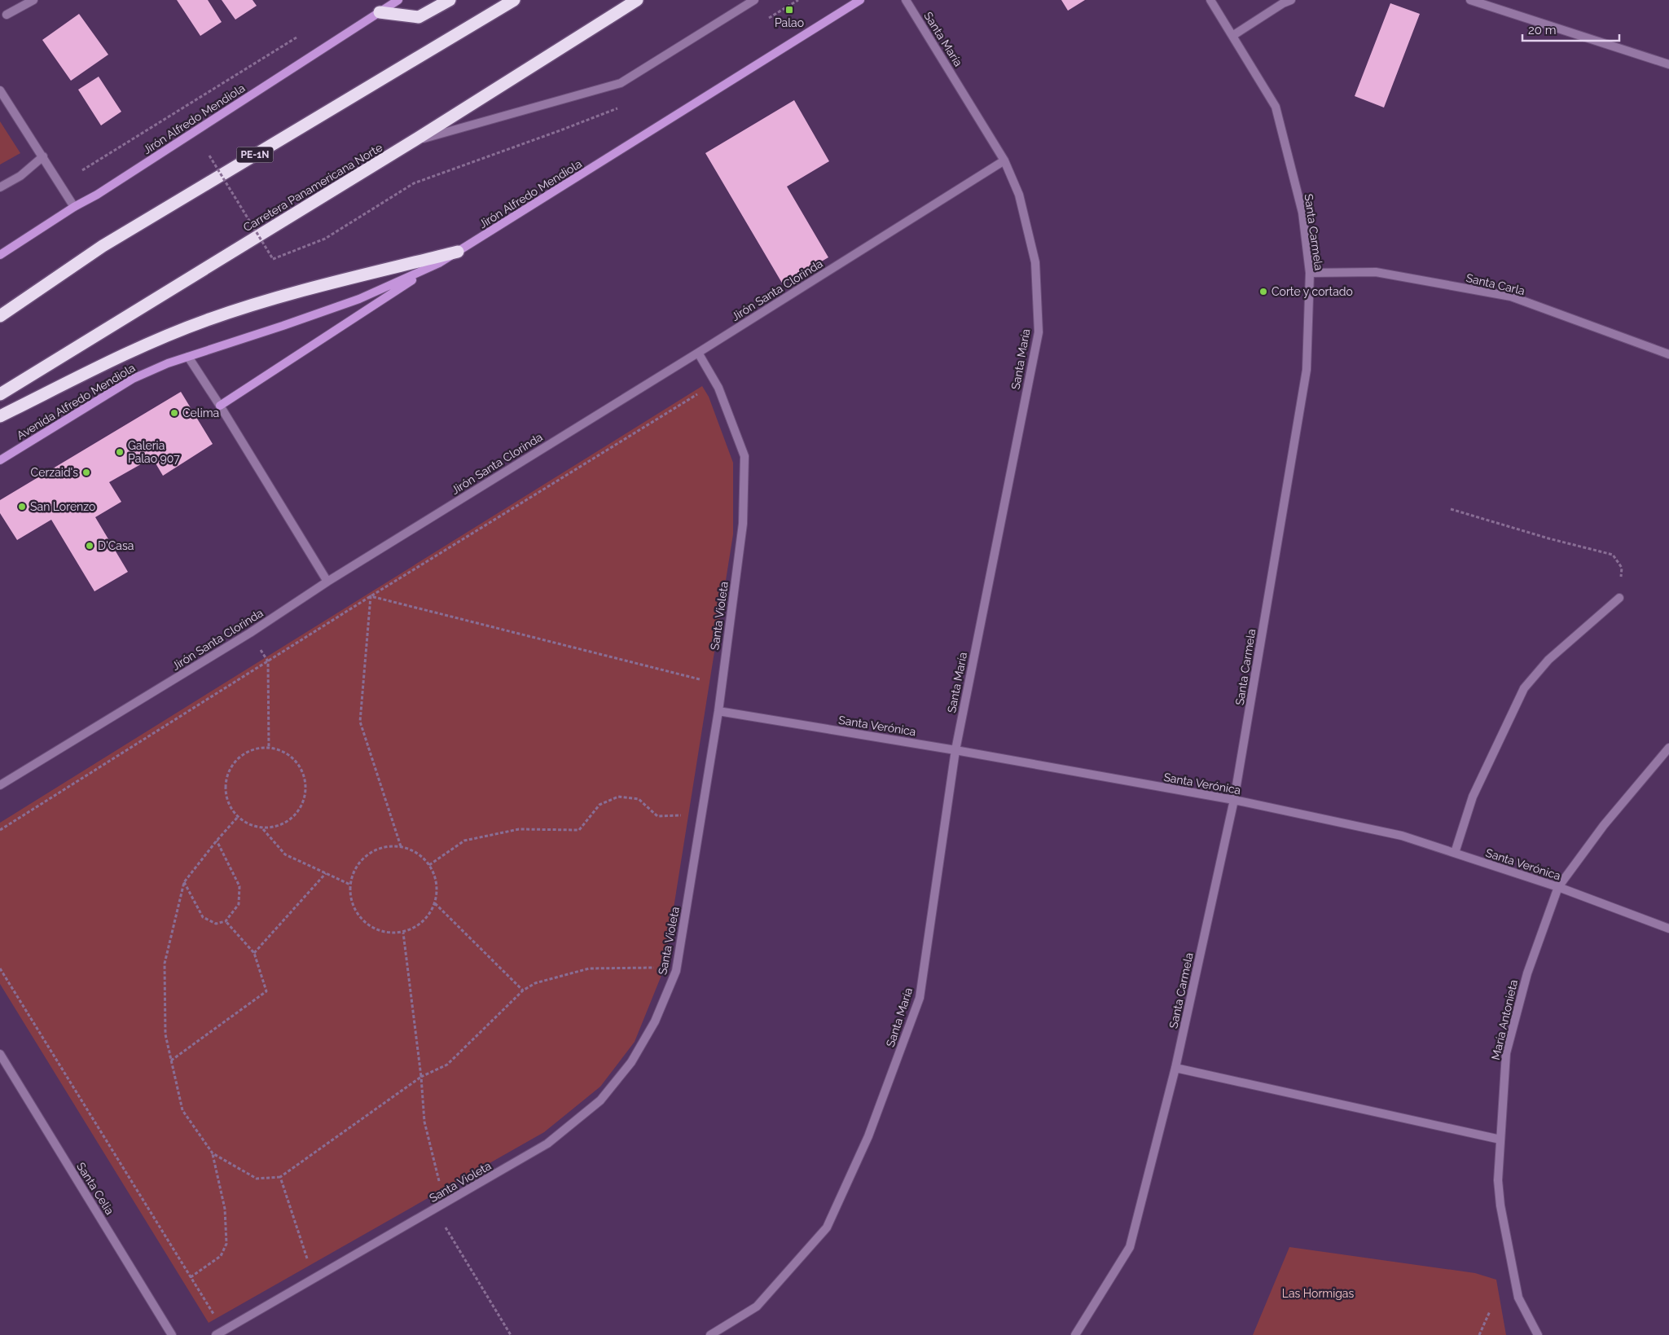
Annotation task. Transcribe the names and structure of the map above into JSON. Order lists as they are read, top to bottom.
{
  "streets": {
    "highway": ["PE-1N", "Carretera Panamericana Norte"],
    "main road": ["Jirón Alfredo Mendiola", "Avenida Alfredo Mendiola"],
    "street": [
      "Santa María",
      "Santa Carmela",
      "Santa Carla",
      "Jirón Santa Clorinda",
      "Santa Violeta",
      "Santa Verónica",
      "María Antonieta",
      "Santa Celia"
    ]
  },
  "crossings": [
    ["Santa María", "Jirón Santa Clorinda"],
    ["Santa María", "Santa Verónica"],
    ["Jirón Alfredo Mendiola", "Avenida Alfredo Mendiola"],
    ["Santa Carmela", "Santa Carla"],
    ["Santa Carmela", "Santa Verónica"],
    ["Jirón Santa Clorinda", "Santa Violeta"],
    ["Santa Violeta", "Santa Verónica"],
    ["Santa Verónica", "María Antonieta"]
  ],
  "parks": ["Las Hormigas"],
  "places": {
    "transit": ["Palao"],
    "other": [
      "Corte y cortado",
      "Celima",
      "Galeria Palao 907",
      "Cerzaid's",
      "San Lorenzo",
      "D'Casa"
    ]
  },
  "scale_bar": "20 m"
}
